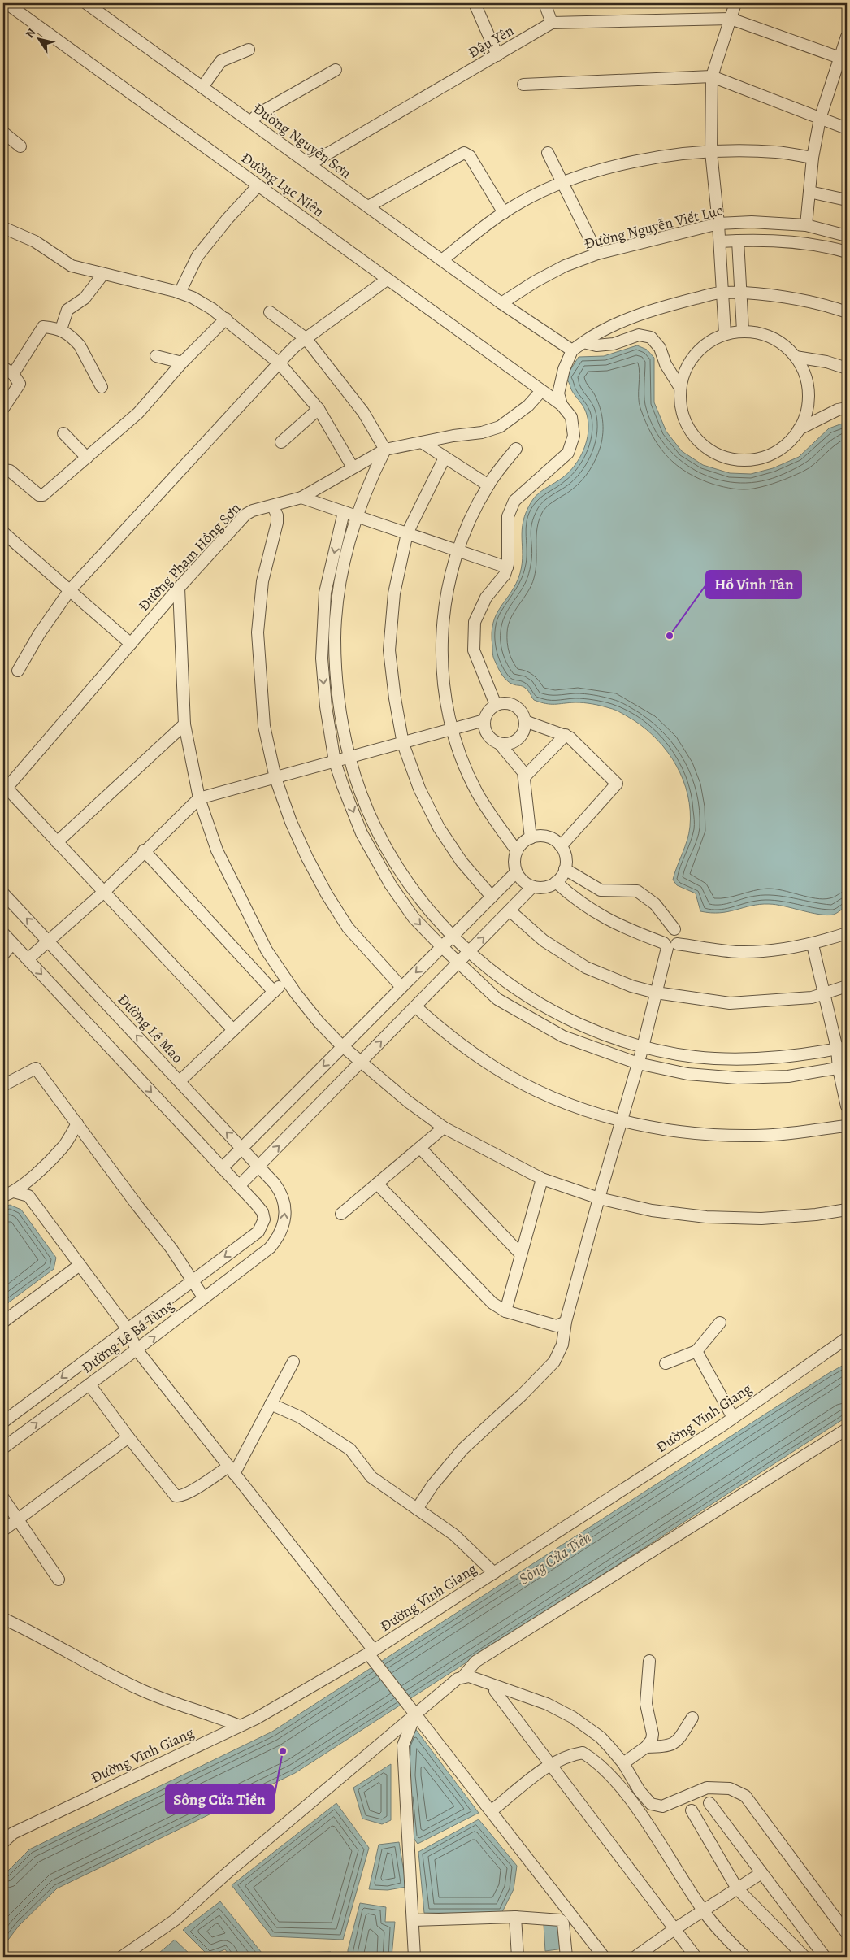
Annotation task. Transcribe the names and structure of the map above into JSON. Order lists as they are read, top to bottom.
{
  "streets": {
    "street": [
      "Đậu Yên",
      "Đường Nguyễn Sơn",
      "Đường Lục Niên",
      "Đường Nguyễn Viết Lục",
      "Đường Phạm Hồng Sơn",
      "Đường Lê Mao",
      "Đường Lê Bá Tùng",
      "Đường Vĩnh Giang"
    ]
  },
  "crossings": [
    ["Đậu Yên", "Đường Nguyễn Sơn"],
    ["Đường Nguyễn Sơn", "Đường Nguyễn Viết Lục"],
    ["Đường Lục Niên", "Đường Phạm Hồng Sơn"],
    ["Đường Lê Mao", "Đường Lê Bá Tùng"]
  ],
  "water": ["Sông Cửa Tiền"],
  "places": ["Hồ Vinh Tân", "Sông Cửa Tiền"],
  "north": "top left"
}
